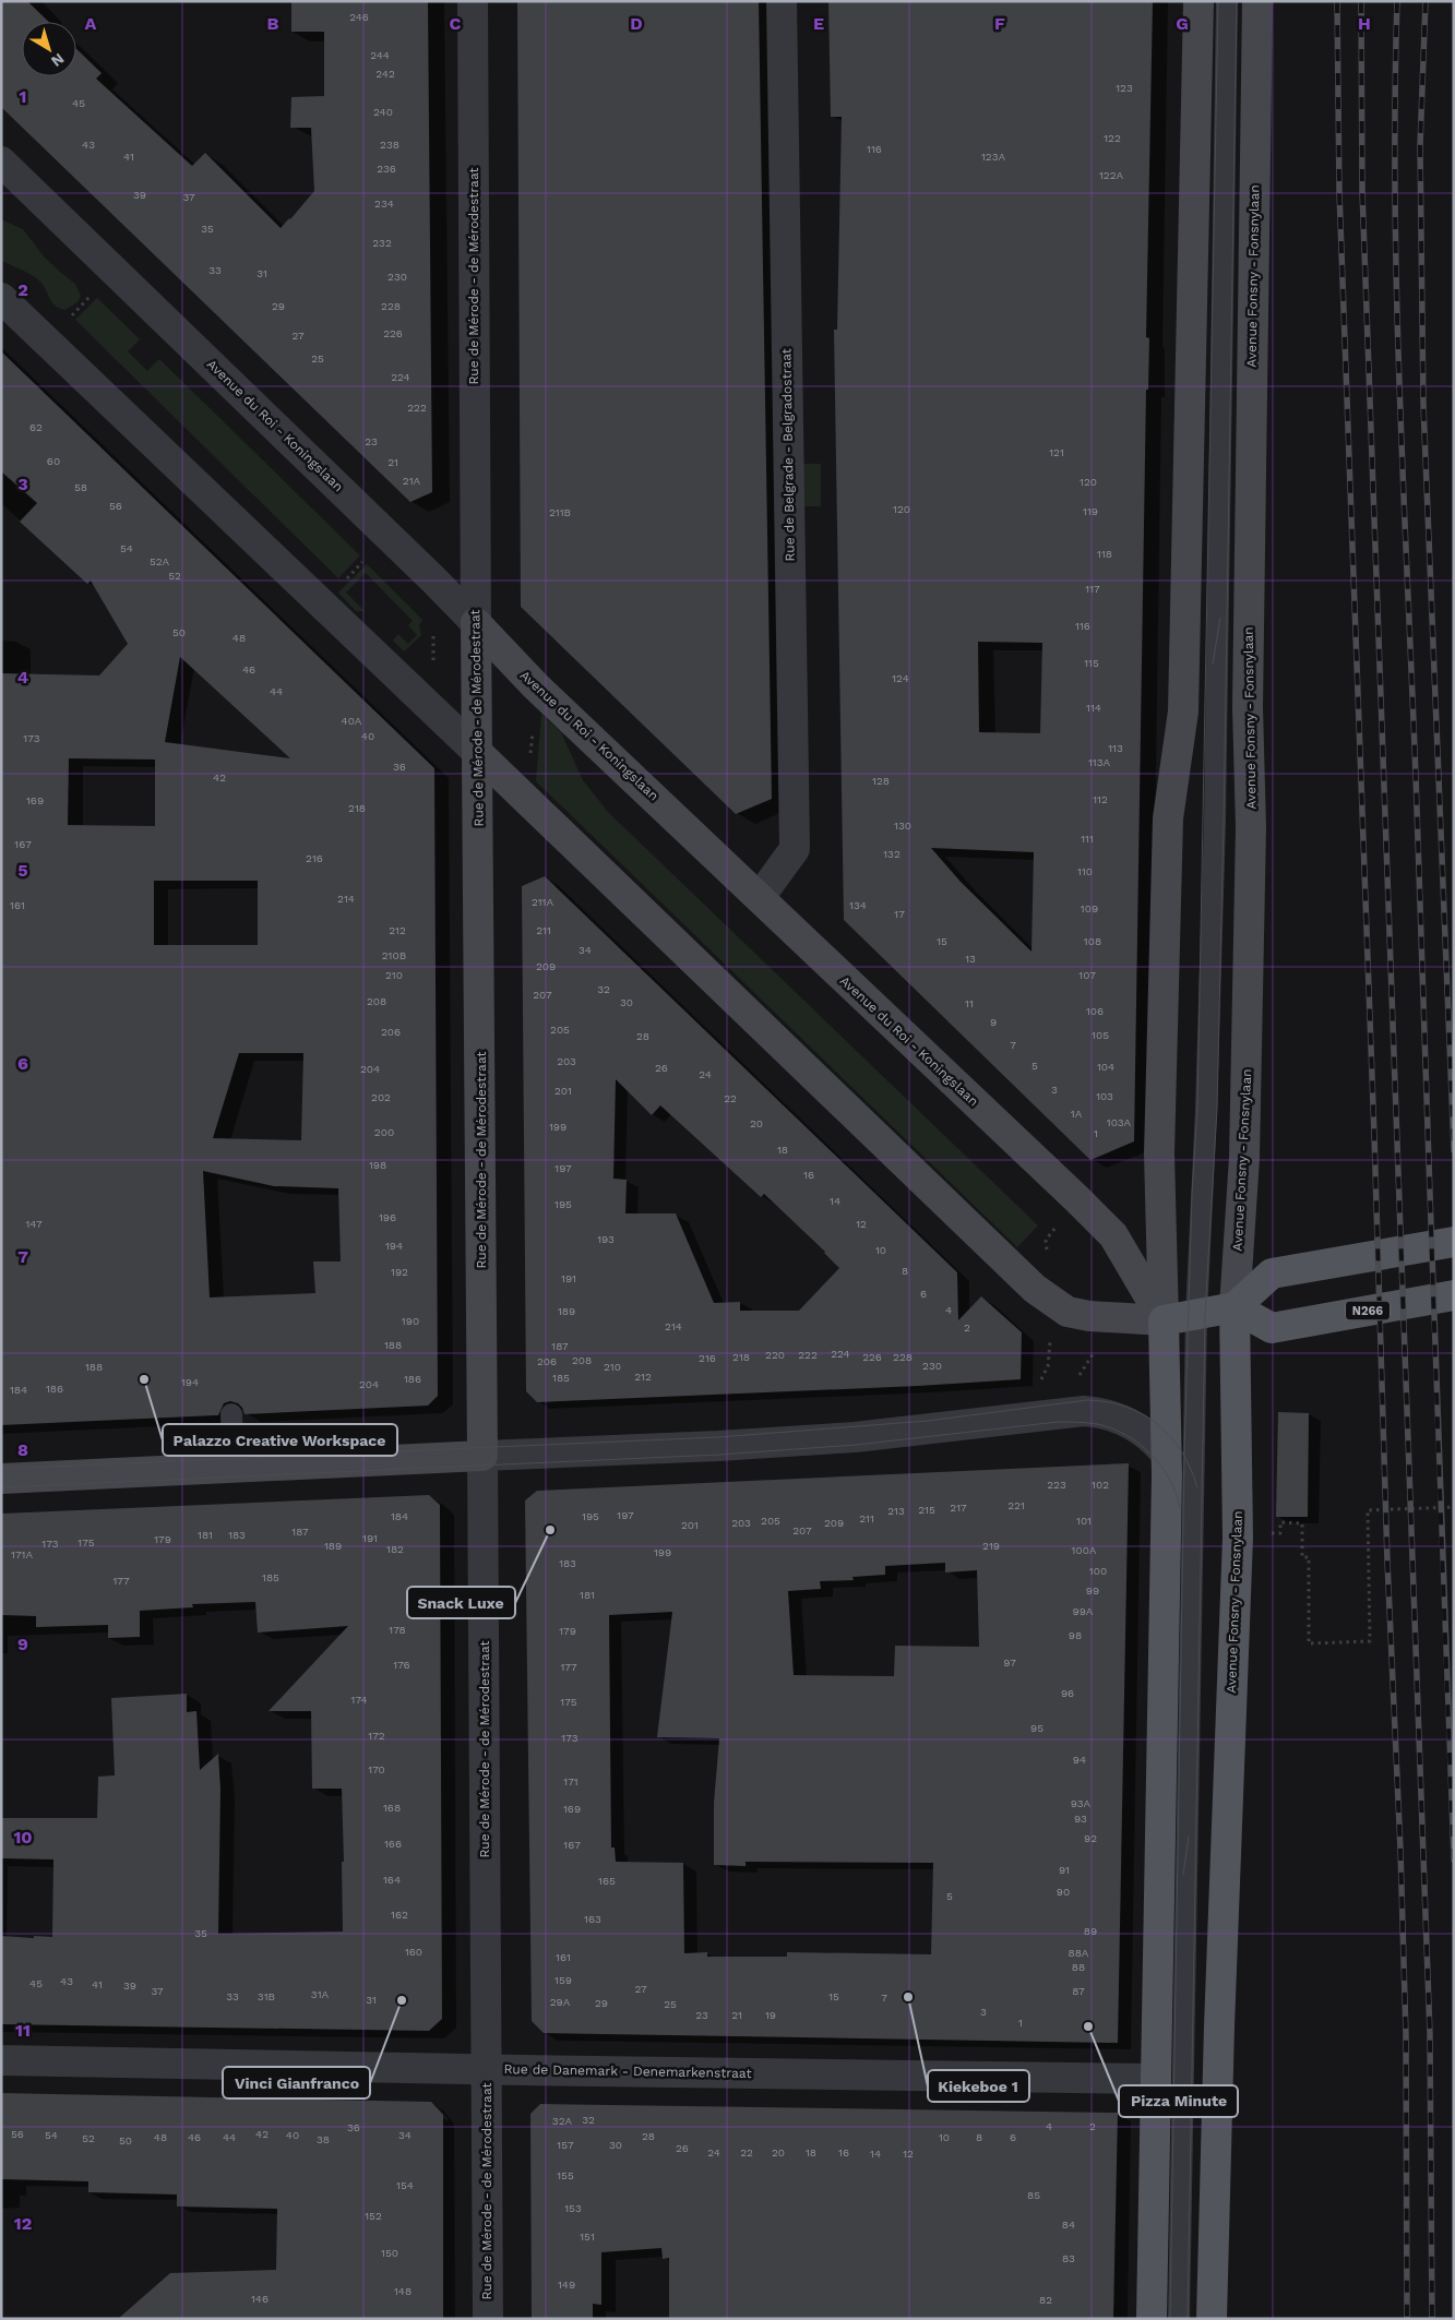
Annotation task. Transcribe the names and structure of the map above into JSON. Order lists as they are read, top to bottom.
{
  "streets": {
    "main road": [
      "Rue de Mérode - de Mérodestraat",
      "Avenue Fonsny - Fonsnylaan",
      "Avenue du Roi - Koningslaan",
      "N266"
    ],
    "street": ["Rue de Belgrade - Belgradostraat", "Rue de Danemark - Denemarkenstraat"]
  },
  "crossings": [
    ["Rue de Mérode - de Mérodestraat", "Avenue du Roi - Koningslaan"],
    ["Rue de Mérode - de Mérodestraat", "Rue de Danemark - Denemarkenstraat"],
    ["Avenue Fonsny - Fonsnylaan", "N266"],
    ["Avenue du Roi - Koningslaan", "Rue de Belgrade - Belgradostraat"]
  ],
  "places": [
    "Palazzo Creative Workspace",
    "Snack Luxe",
    "Kiekeboe 1",
    "Vinci Gianfranco",
    "Pizza Minute"
  ],
  "house_numbers": [
    "246",
    "244",
    "242",
    "123",
    "45",
    "240",
    "122",
    "43",
    "238",
    "116",
    "41",
    "123A",
    "236",
    "122A",
    "39",
    "37",
    "234",
    "35",
    "232",
    "33",
    "31",
    "230",
    "29",
    "228",
    "226",
    "27",
    "25",
    "224",
    "222",
    "62",
    "23",
    "121",
    "60",
    "21",
    "21A",
    "120",
    "58",
    "56",
    "120",
    "119",
    "211B",
    "54",
    "118",
    "52A",
    "52",
    "117",
    "116",
    "50",
    "48",
    "115",
    "46",
    "124",
    "44",
    "114",
    "40A",
    "40",
    "173",
    "113",
    "113A",
    "36",
    "42",
    "128",
    "112",
    "169",
    "218",
    "130",
    "111",
    "167",
    "132",
    "216",
    "110",
    "214",
    "211A",
    "161",
    "134",
    "109",
    "17",
    "212",
    "211",
    "15",
    "108",
    "34",
    "210B",
    "13",
    "209",
    "210",
    "107",
    "32",
    "207",
    "208",
    "30",
    "11",
    "106",
    "9",
    "205",
    "206",
    "105",
    "28",
    "7",
    "203",
    "5",
    "104",
    "26",
    "204",
    "24",
    "3",
    "201",
    "103",
    "202",
    "22",
    "1A",
    "103A",
    "20",
    "199",
    "200",
    "1",
    "18",
    "198",
    "197",
    "16",
    "14",
    "195",
    "196",
    "147",
    "12",
    "193",
    "194",
    "10",
    "8",
    "192",
    "191",
    "6",
    "4",
    "189",
    "190",
    "214",
    "2",
    "188",
    "187",
    "224",
    "220",
    "222",
    "218",
    "226",
    "228",
    "216",
    "208",
    "206",
    "230",
    "188",
    "210",
    "212",
    "185",
    "186",
    "194",
    "204",
    "186",
    "184",
    "223",
    "102",
    "221",
    "217",
    "215",
    "213",
    "197",
    "184",
    "195",
    "211",
    "205",
    "101",
    "203",
    "209",
    "201",
    "207",
    "187",
    "181",
    "183",
    "191",
    "179",
    "175",
    "173",
    "189",
    "219",
    "182",
    "100A",
    "199",
    "171A",
    "183",
    "100",
    "185",
    "177",
    "99",
    "181",
    "99A",
    "178",
    "179",
    "98",
    "97",
    "176",
    "177",
    "96",
    "174",
    "175",
    "95",
    "172",
    "173",
    "94",
    "170",
    "171",
    "93A",
    "168",
    "169",
    "93",
    "92",
    "166",
    "167",
    "91",
    "164",
    "165",
    "90",
    "5",
    "162",
    "163",
    "89",
    "35",
    "160",
    "88A",
    "161",
    "88",
    "159",
    "43",
    "45",
    "41",
    "39",
    "27",
    "37",
    "87",
    "31A",
    "33",
    "31B",
    "15",
    "7",
    "31",
    "29A",
    "29",
    "25",
    "3",
    "23",
    "21",
    "19",
    "1",
    "32",
    "32A",
    "4",
    "2",
    "36",
    "56",
    "42",
    "54",
    "40",
    "34",
    "28",
    "48",
    "46",
    "44",
    "10",
    "8",
    "6",
    "52",
    "38",
    "50",
    "157",
    "30",
    "26",
    "24",
    "22",
    "20",
    "18",
    "16",
    "14",
    "12",
    "155",
    "154",
    "85",
    "153",
    "152",
    "84",
    "151",
    "150",
    "83",
    "149",
    "148",
    "146",
    "82"
  ],
  "north": "bottom right",
  "grid": {
    "columns": [
      "A",
      "B",
      "C",
      "D",
      "E",
      "F",
      "G",
      "H"
    ],
    "rows": [
      "1",
      "2",
      "3",
      "4",
      "5",
      "6",
      "7",
      "8",
      "9",
      "10",
      "11",
      "12"
    ]
  }
}
